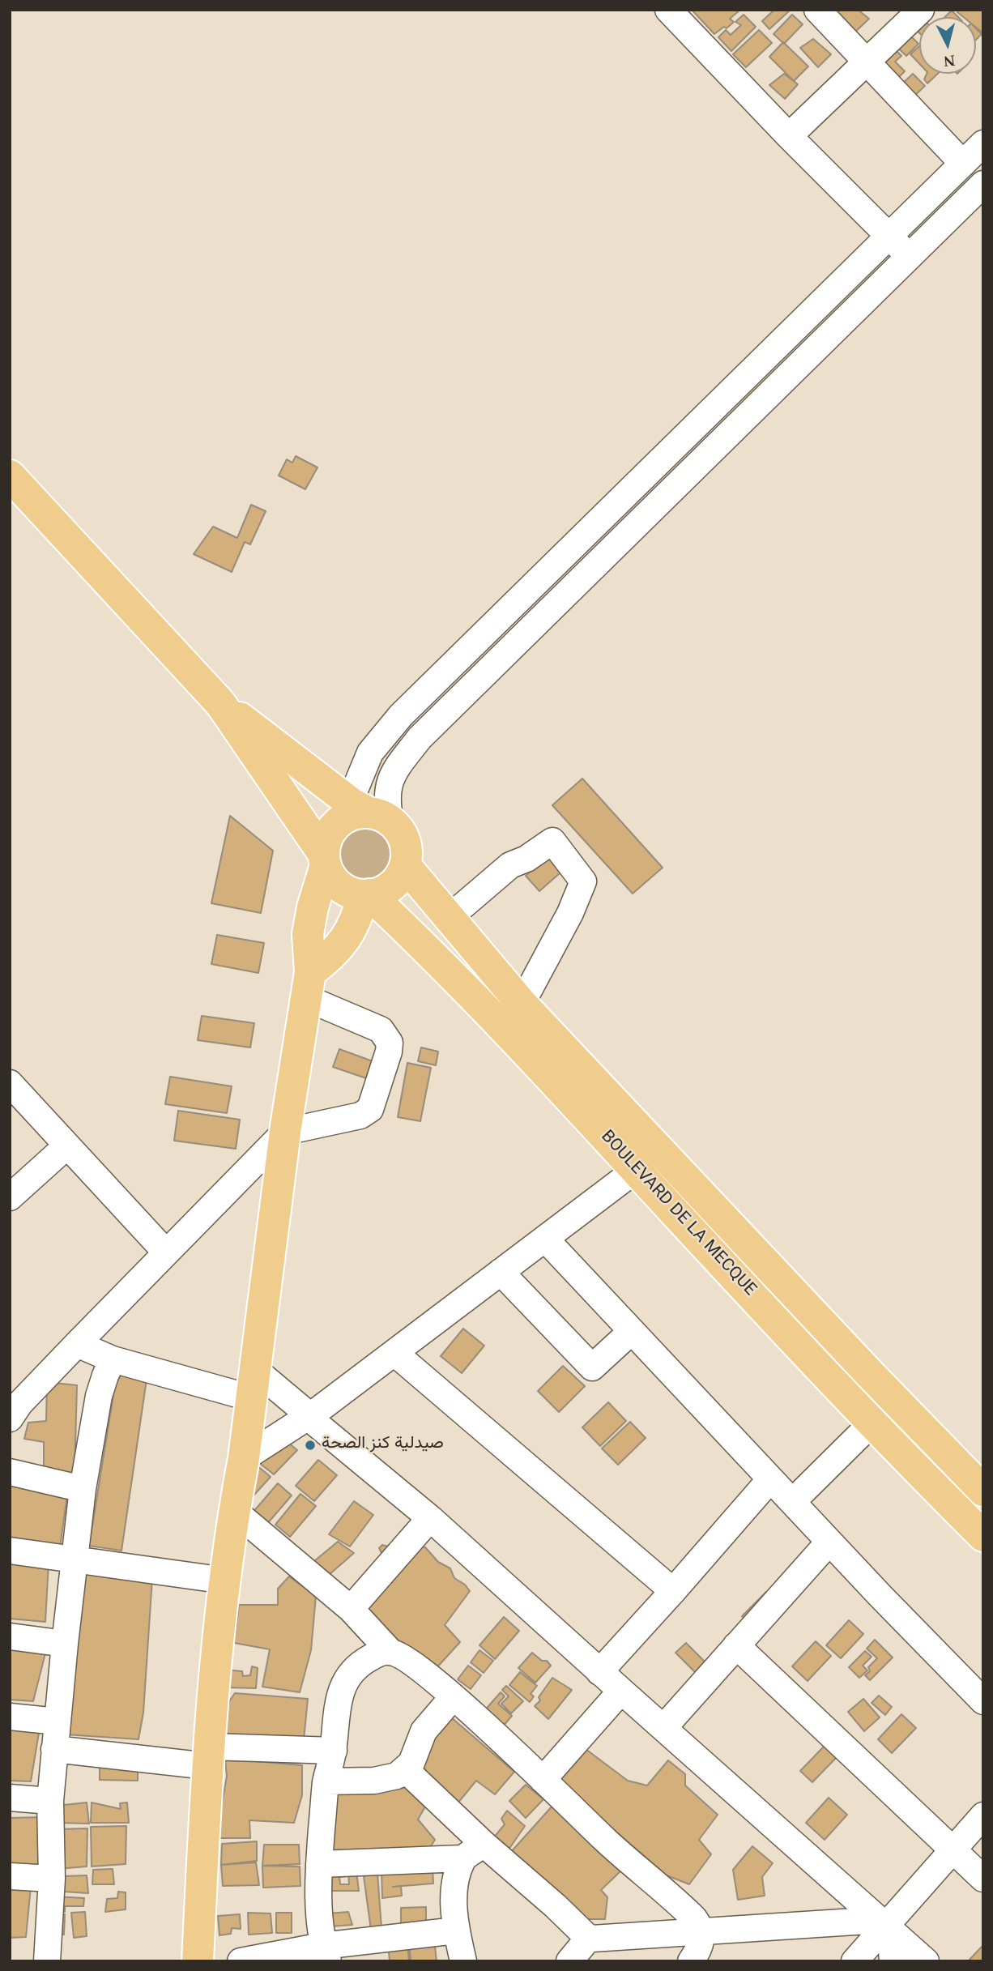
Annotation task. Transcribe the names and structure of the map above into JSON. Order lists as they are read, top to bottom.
{
  "streets": {
    "main road": ["BOULEVARD DE LA MECQUE"]
  },
  "places": ["صيدلية كنز الصحة"],
  "north": "bottom"
}
